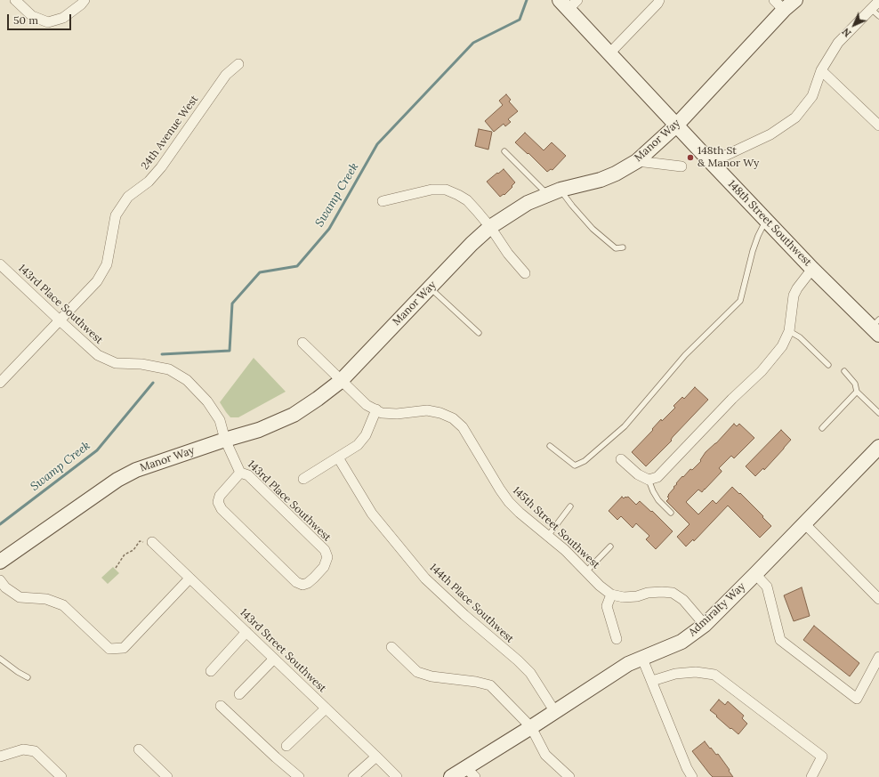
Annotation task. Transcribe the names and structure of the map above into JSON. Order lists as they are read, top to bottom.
{
  "streets": {
    "street": [
      "24th Avenue West",
      "Manor Way",
      "148th Street Southwest",
      "143rd Place Southwest",
      "145th Street Southwest",
      "144th Place Southwest",
      "Admiralty Way",
      "143rd Street Southwest"
    ]
  },
  "crossings": [
    ["24th Avenue West", "143rd Place Southwest"],
    ["Manor Way", "148th Street Southwest"],
    ["Manor Way", "143rd Place Southwest"],
    ["Manor Way", "145th Street Southwest"],
    ["144th Place Southwest", "Admiralty Way"]
  ],
  "water": ["Swamp Creek"],
  "places": ["148th St & Manor Wy"],
  "scale_bar": "50 m",
  "north": "bottom left"
}
